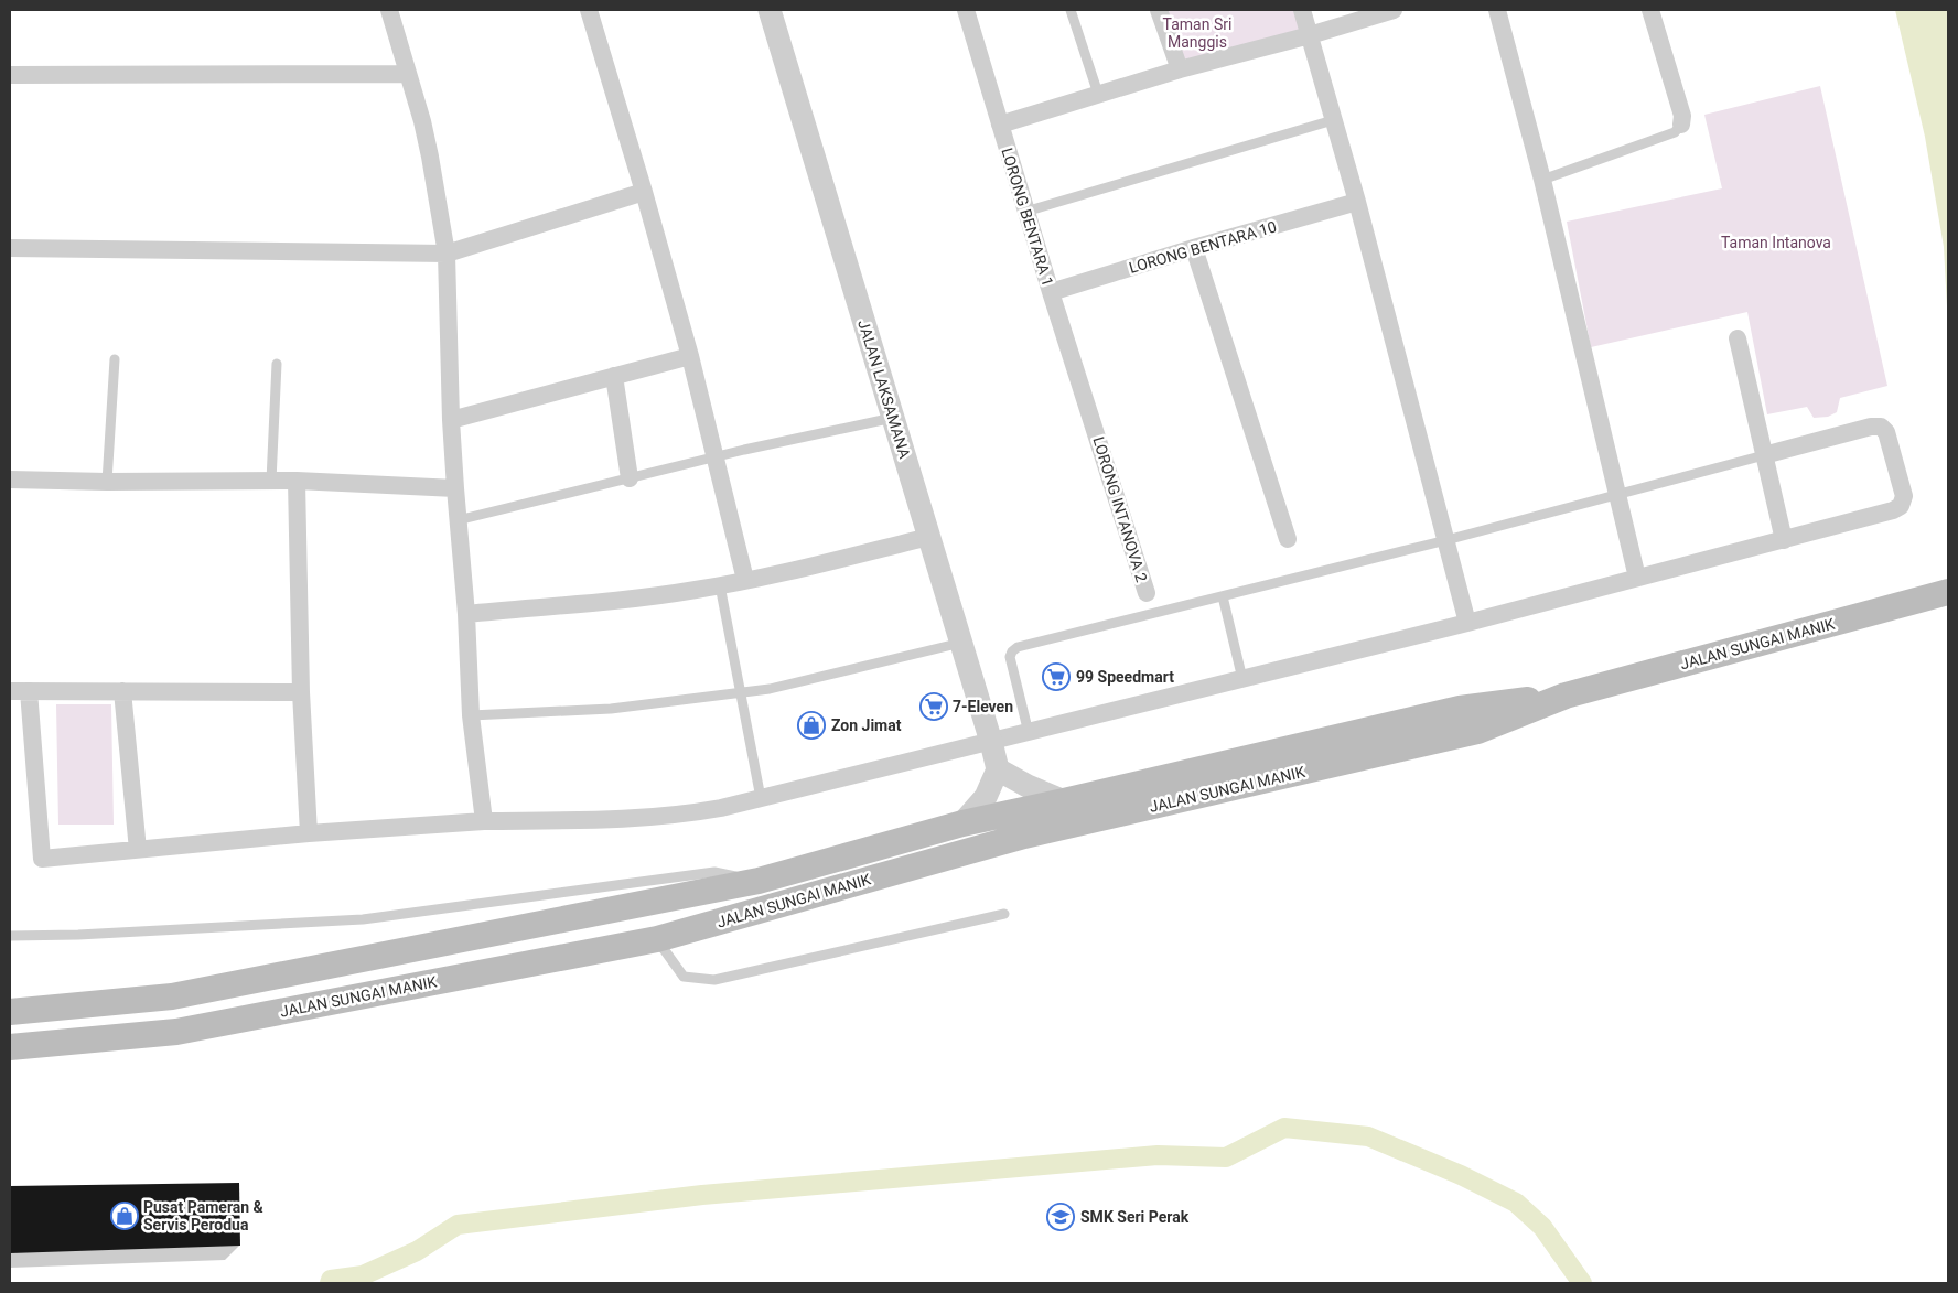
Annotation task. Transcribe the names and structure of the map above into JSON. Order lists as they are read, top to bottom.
{
  "streets": {
    "main road": ["JALAN SUNGAI MANIK"],
    "street": [
      "LORONG BENTARA 1",
      "LORONG BENTARA 10",
      "JALAN LAKSAMANA",
      "LORONG INTANOVA 2"
    ]
  },
  "crossings": [
    ["LORONG BENTARA 1", "LORONG BENTARA 10"],
    ["LORONG BENTARA 1", "LORONG INTANOVA 2"]
  ],
  "parks": ["Taman Sri Manggis", "Taman Intanova"],
  "places": {
    "supermarket": ["99 Speedmart", "7-Eleven"],
    "shop": ["Zon Jimat", "Pusat Pameran & Servis Perodua"],
    "school or university": ["SMK Seri Perak"]
  }
}
